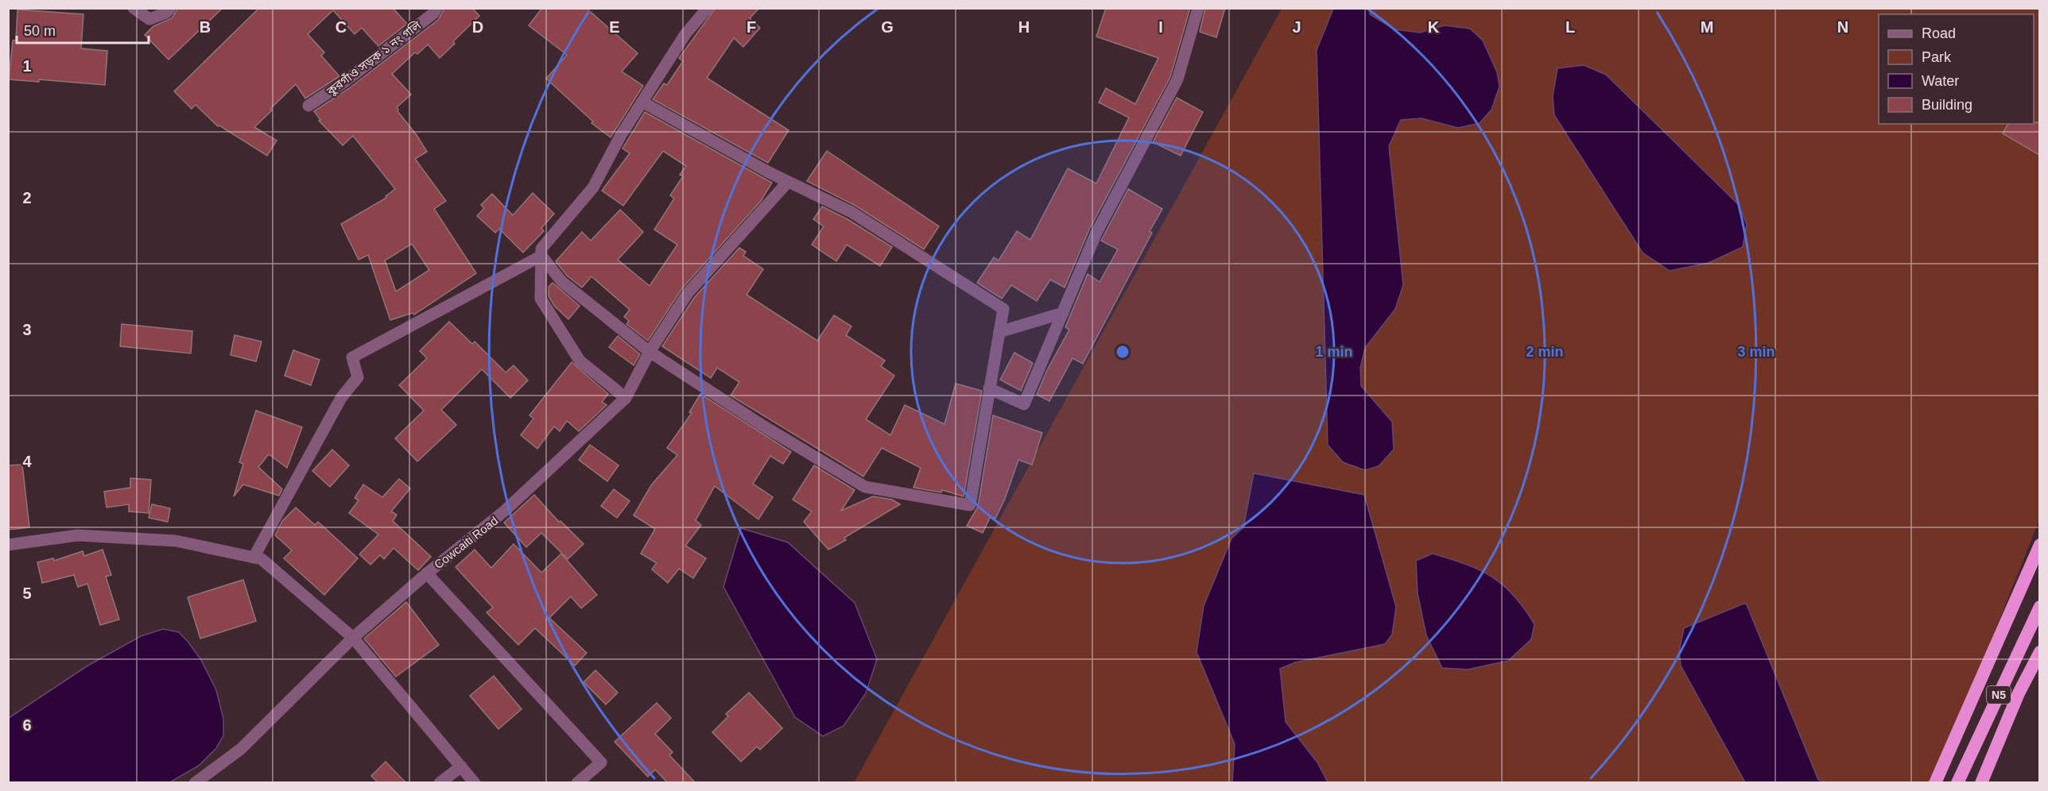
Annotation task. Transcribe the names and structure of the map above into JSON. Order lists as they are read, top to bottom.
{
  "streets": {
    "highway": ["N5"],
    "street": ["কুরগাঁও সড়ক ১ নং গলি", "Cowcaiti Road"]
  },
  "legend": [
    "Road",
    "Park",
    "Water",
    "Building"
  ],
  "scale_bar": "50 m",
  "grid": {
    "columns": [
      "B",
      "C",
      "D",
      "E",
      "F",
      "G",
      "H",
      "I",
      "J",
      "K",
      "L",
      "M",
      "N"
    ],
    "rows": [
      "1",
      "2",
      "3",
      "4",
      "5",
      "6"
    ]
  },
  "rings": ["1 min", "2 min", "3 min"]
}
